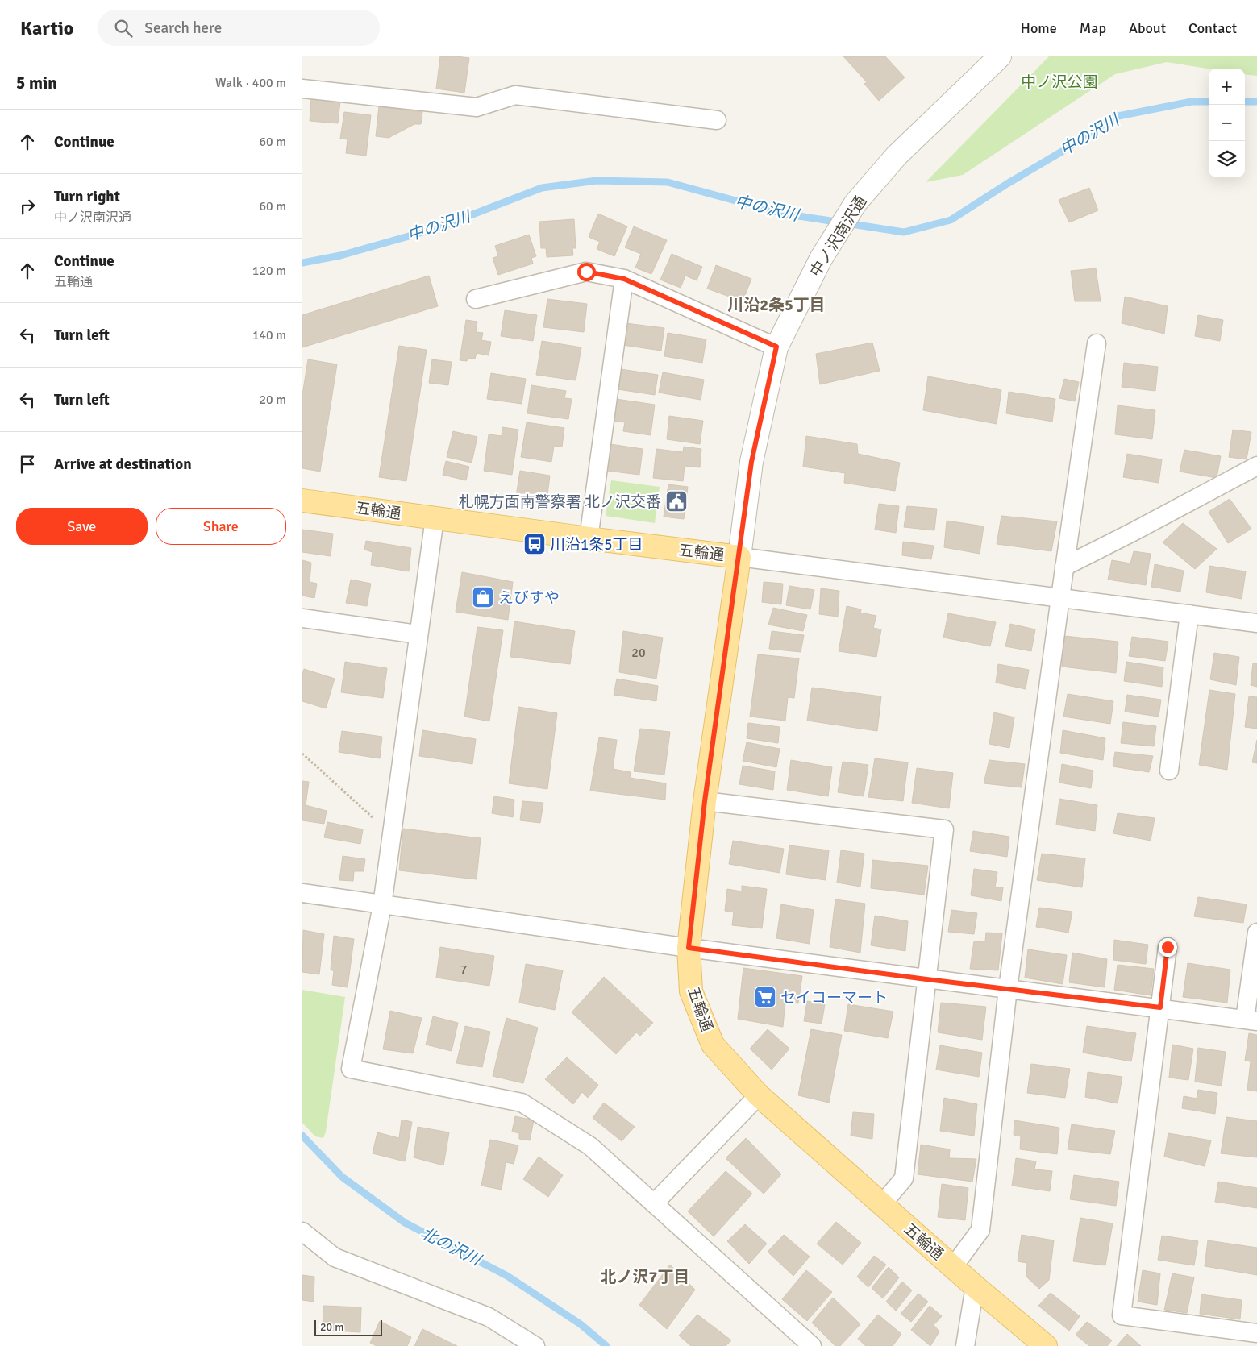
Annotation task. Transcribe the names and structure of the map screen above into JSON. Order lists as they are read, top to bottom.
{
  "streets": {
    "main road": ["五輪通"],
    "street": ["中ノ沢南沢通"]
  },
  "crossings": [
    ["中ノ沢南沢通", "五輪通"]
  ],
  "districts": ["川沿2条5丁目", "北ノ沢7丁目"],
  "water": ["中の沢川", "北の沢川"],
  "parks": ["中ノ沢公園"],
  "places": {
    "public building": ["札幌方面南警察署 北ノ沢交番"],
    "bus stop": ["川沿1条5丁目"],
    "shop": ["えびすや"],
    "supermarket": ["セイコーマート"]
  },
  "house_numbers": ["20", "7"],
  "scale_bar": "20 m",
  "page": {
    "header": "Kartio",
    "search": "Search here",
    "nav": [
      "Home",
      "Map",
      "About",
      "Contact"
    ],
    "heading": ["5 min", "Walk · 400 m"],
    "map_buttons": ["+", "−"],
    "list": [
      ["Continue", "60 m"],
      ["Turn right", "中ノ沢南沢通", "60 m"],
      ["Continue", "五輪通", "120 m"],
      ["Turn left", "140 m"],
      ["Turn left", "20 m"],
      "Arrive at destination"
    ],
    "buttons": ["Save", "Share"],
    "scale": "20 m"
  }
}
